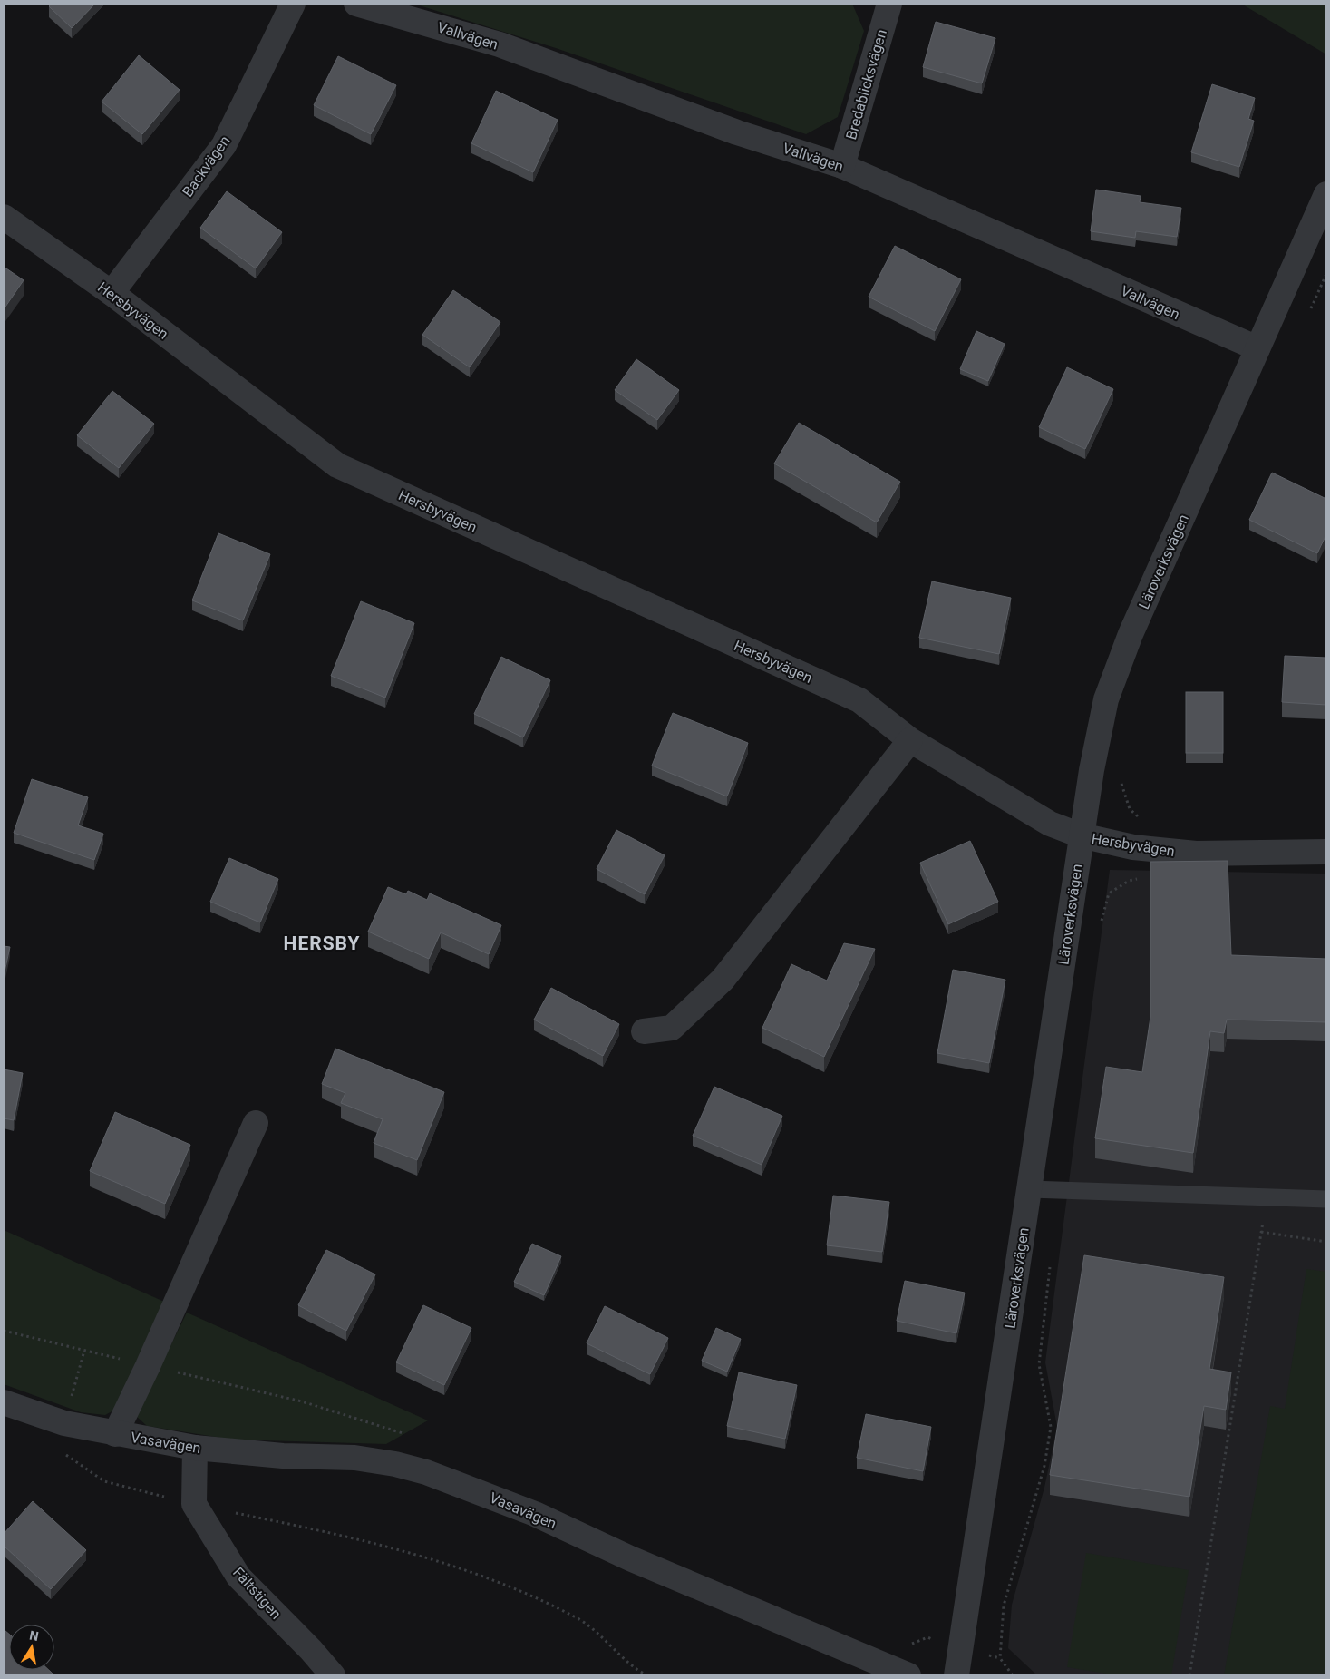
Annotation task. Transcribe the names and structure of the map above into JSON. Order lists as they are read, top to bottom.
{
  "streets": {
    "street": [
      "Vallvägen",
      "Bredablicksvägen",
      "Backvägen",
      "Hersbyvägen",
      "Läroverksvägen",
      "Vasavägen",
      "Fältstigen"
    ]
  },
  "crossings": [
    ["Vallvägen", "Bredablicksvägen"],
    ["Vallvägen", "Läroverksvägen"],
    ["Backvägen", "Hersbyvägen"],
    ["Hersbyvägen", "Läroverksvägen"]
  ],
  "districts": ["HERSBY"],
  "north": "top"
}
